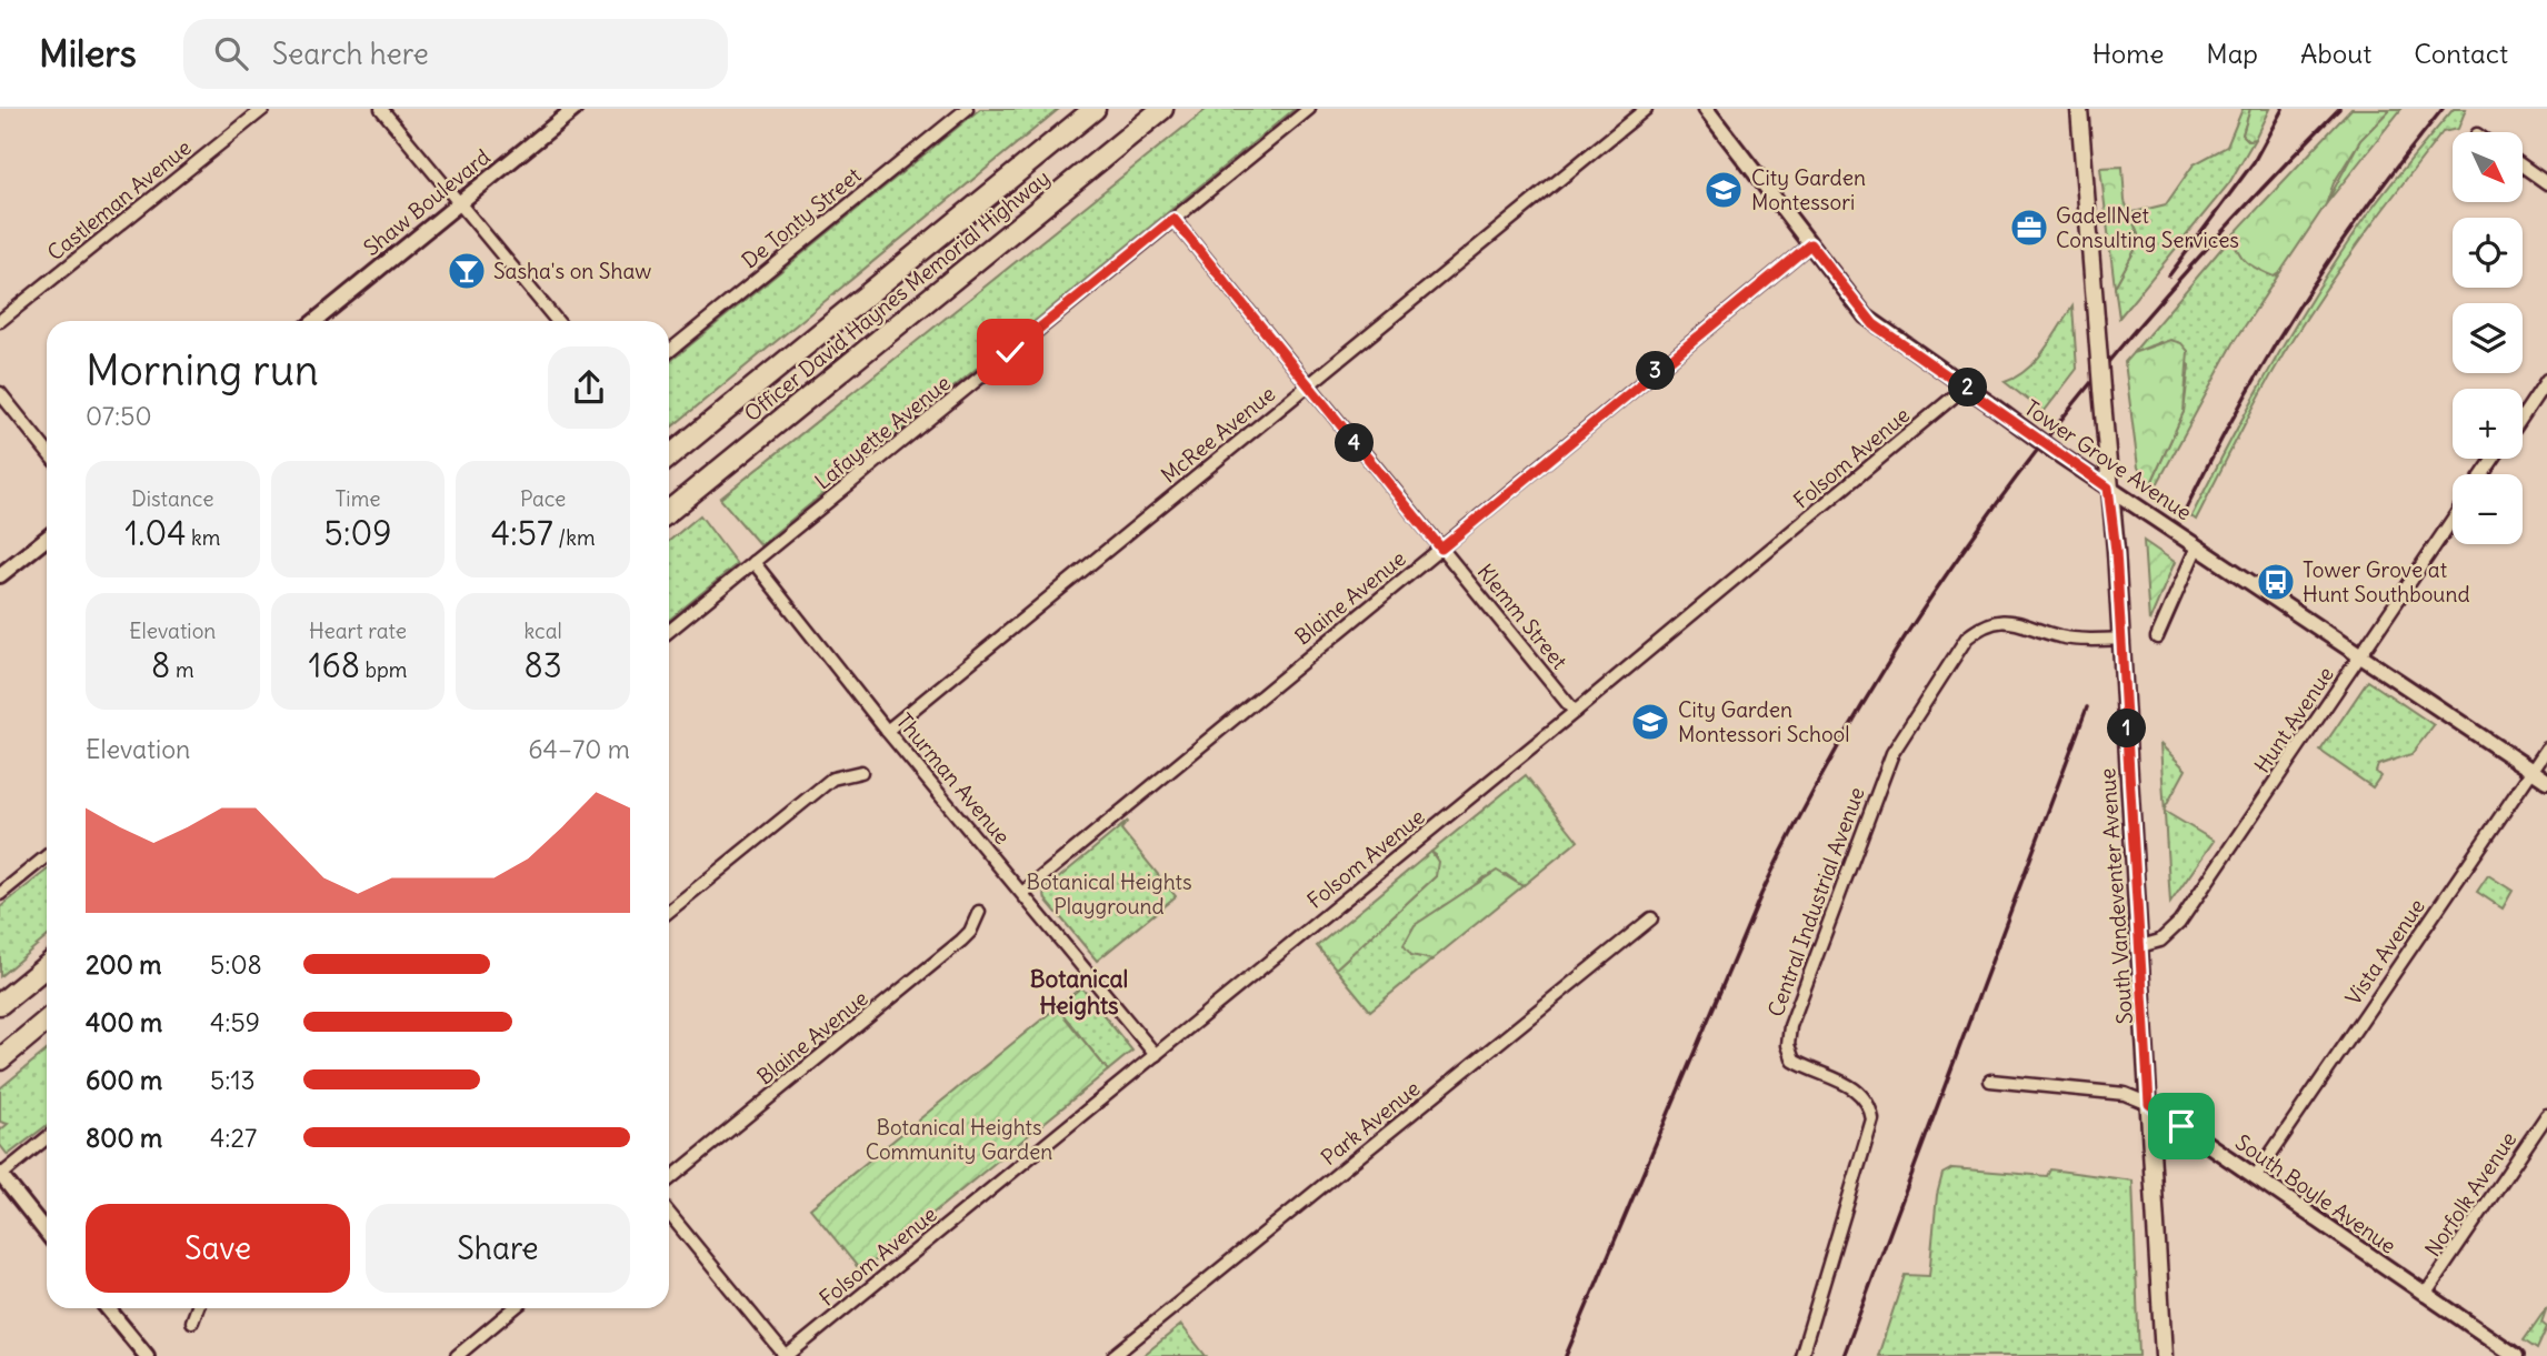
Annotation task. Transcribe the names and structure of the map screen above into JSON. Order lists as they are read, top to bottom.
{
  "streets": {
    "highway": ["Officer David Haynes Memorial Highway"],
    "main road": ["South Vandeventer Avenue"],
    "street": [
      "Castleman Avenue",
      "Shaw Boulevard",
      "De Tonty Street",
      "Lafayette Avenue",
      "McRee Avenue",
      "Folsom Avenue",
      "Tower Grove Avenue",
      "Blaine Avenue",
      "Klemm Street",
      "Hunt Avenue",
      "Thurman Avenue",
      "Central Industrial Avenue",
      "Vista Avenue",
      "Park Avenue",
      "South Boyle Avenue",
      "Norfolk Avenue"
    ]
  },
  "crossings": [
    ["Lafayette Avenue", "Klemm Street"],
    ["Lafayette Avenue", "Thurman Avenue"],
    ["McRee Avenue", "Klemm Street"],
    ["McRee Avenue", "Thurman Avenue"],
    ["Folsom Avenue", "Tower Grove Avenue"],
    ["Folsom Avenue", "Klemm Street"],
    ["Folsom Avenue", "Thurman Avenue"],
    ["Tower Grove Avenue", "Blaine Avenue"],
    ["Tower Grove Avenue", "Hunt Avenue"],
    ["Tower Grove Avenue", "South Vandeventer Avenue"],
    ["Tower Grove Avenue", "Vista Avenue"],
    ["Blaine Avenue", "Klemm Street"],
    ["Blaine Avenue", "Thurman Avenue"],
    ["Hunt Avenue", "South Vandeventer Avenue"],
    ["South Vandeventer Avenue", "Central Industrial Avenue"],
    ["South Vandeventer Avenue", "South Boyle Avenue"],
    ["Vista Avenue", "South Boyle Avenue"],
    ["South Boyle Avenue", "Norfolk Avenue"]
  ],
  "districts": ["Botanical Heights"],
  "parks": ["Botanical Heights Playground", "Botanical Heights Community Garden"],
  "places": {
    "school or university": ["City Garden Montessori", "City Garden Montessori School"],
    "office": ["GadellNet Consulting Services"],
    "bar": ["Sasha's on Shaw"],
    "bus stop": ["Tower Grove at Hunt Southbound"]
  },
  "north": "bottom right",
  "page": {
    "header": "Milers",
    "search": "Search here",
    "nav": [
      "Home",
      "Map",
      "About",
      "Contact"
    ],
    "map_buttons": ["+", "−"],
    "heading": ["Morning run", "07:50"],
    "pins": [
      "3",
      "2",
      "4",
      "1"
    ],
    "stats": [
      ["Distance", "1.04 km"],
      ["Time", "5:09"],
      ["Pace", "4:57 /km"],
      ["Elevation", "8 m"],
      ["Heart rate", "168 bpm"],
      ["kcal", "83"]
    ],
    "chart": ["Elevation", "64–70 m"],
    "list": [
      {
        "name": "200 m",
        "note": "5:08"
      },
      {
        "name": "400 m",
        "note": "4:59"
      },
      {
        "name": "600 m",
        "note": "5:13"
      },
      {
        "name": "800 m",
        "note": "4:27"
      }
    ],
    "buttons": ["Save", "Share"]
  }
}
